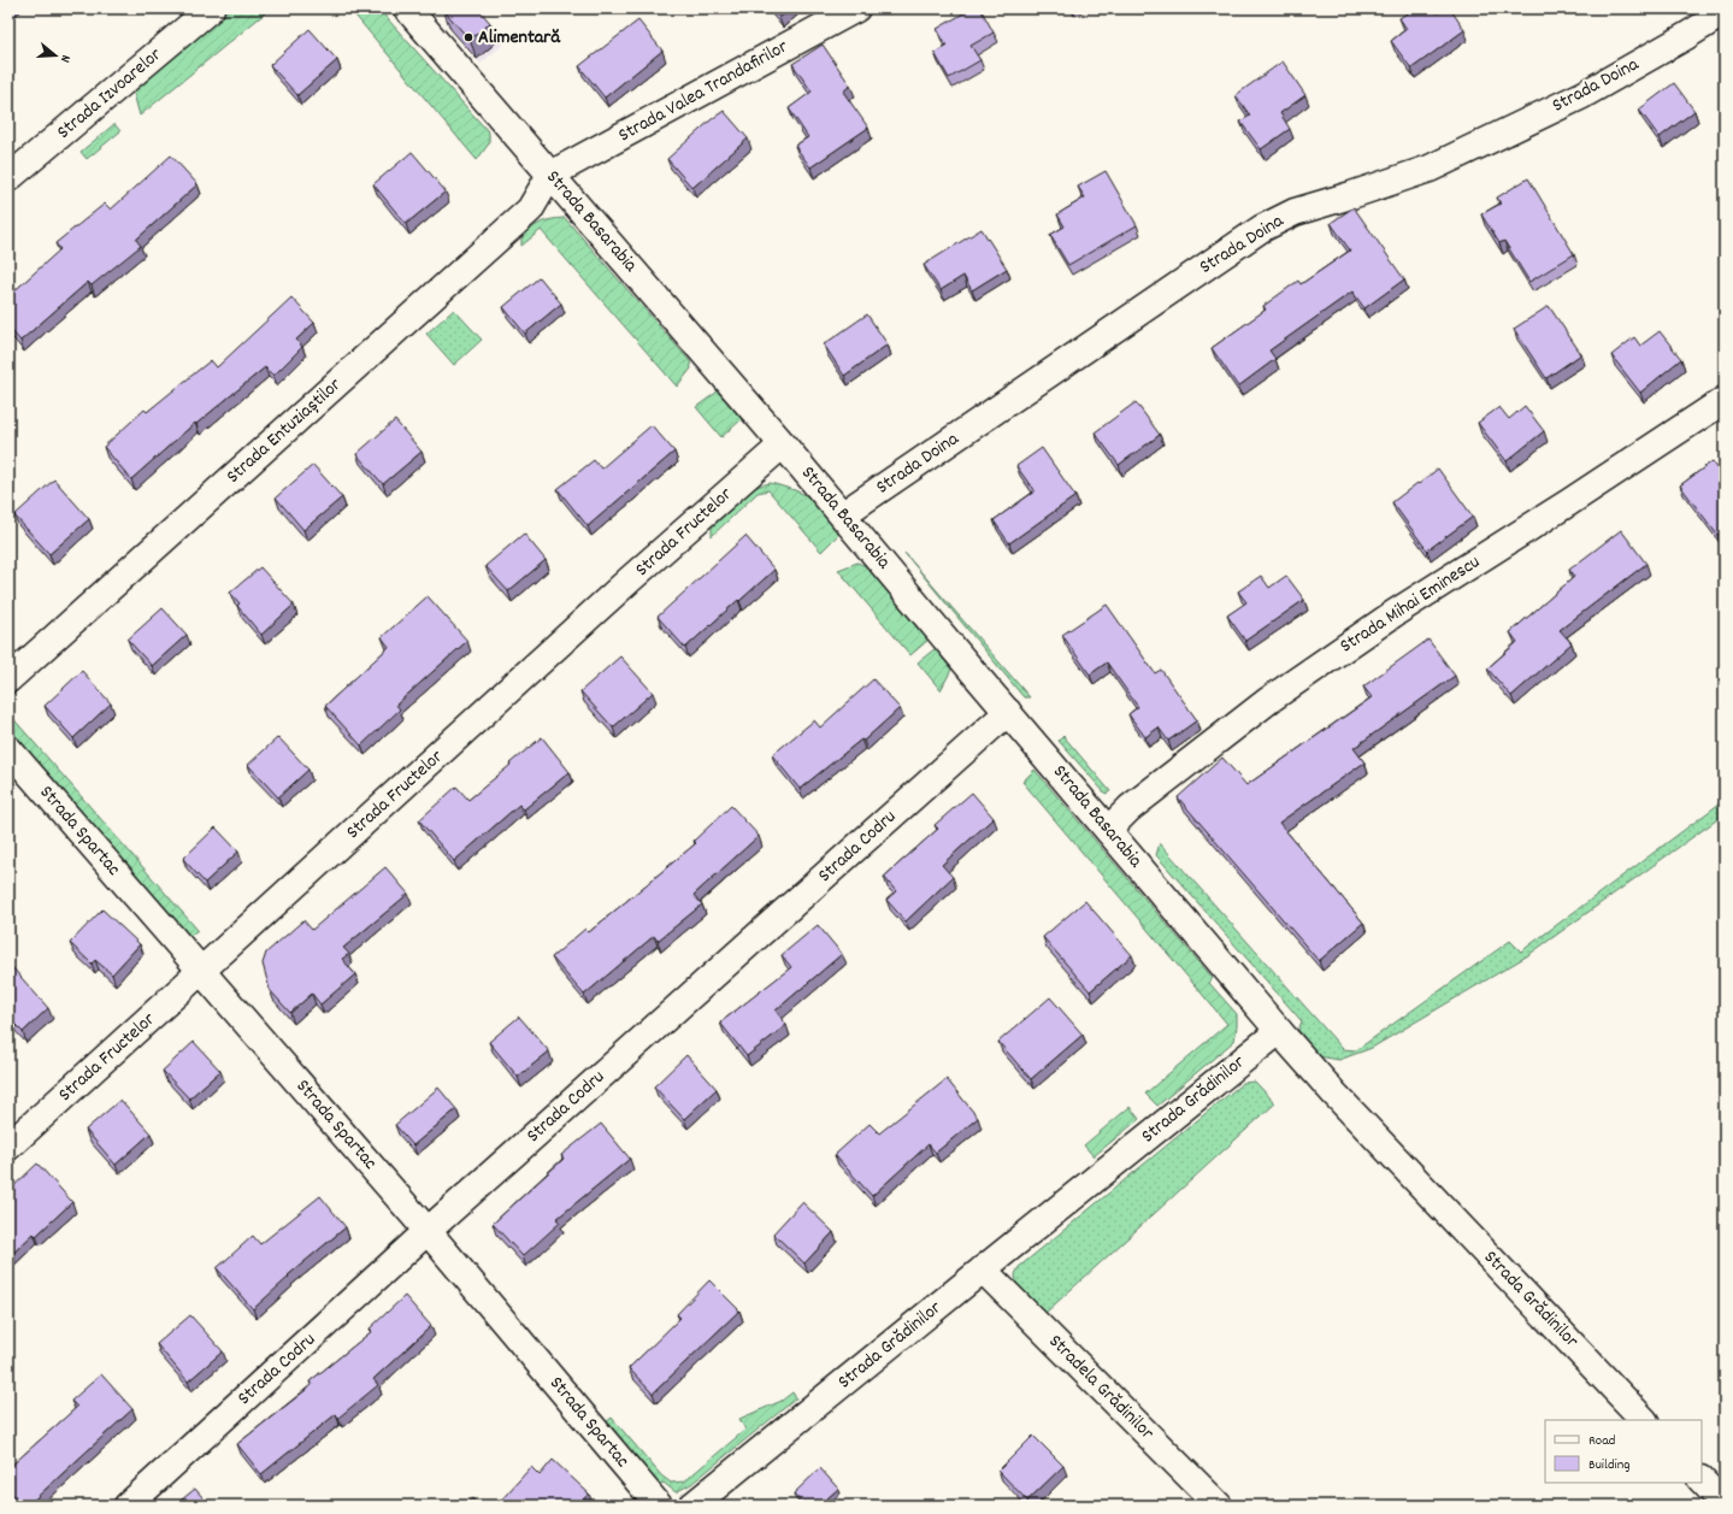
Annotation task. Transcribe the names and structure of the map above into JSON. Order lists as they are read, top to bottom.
{
  "streets": {
    "street": [
      "Strada Doina",
      "Strada Valea Trandafirilor",
      "Strada Izvoarelor",
      "Strada Basarabia",
      "Strada Entuziaștilor",
      "Strada Fructelor",
      "Strada Mihai Eminescu",
      "Strada Spartac",
      "Strada Codru",
      "Strada Grădinilor",
      "Stradela Grădinilor"
    ]
  },
  "crossings": [
    ["Strada Doina", "Strada Basarabia"],
    ["Strada Valea Trandafirilor", "Strada Basarabia"],
    ["Strada Valea Trandafirilor", "Strada Entuziaștilor"],
    ["Strada Basarabia", "Strada Entuziaștilor"],
    ["Strada Basarabia", "Strada Fructelor"],
    ["Strada Basarabia", "Strada Mihai Eminescu"],
    ["Strada Basarabia", "Strada Codru"],
    ["Strada Basarabia", "Strada Grădinilor"],
    ["Strada Fructelor", "Strada Spartac"],
    ["Strada Spartac", "Strada Codru"],
    ["Strada Grădinilor", "Stradela Grădinilor"]
  ],
  "places": ["Alimentară"],
  "legend": ["Road", "Building"],
  "north": "right"
}
